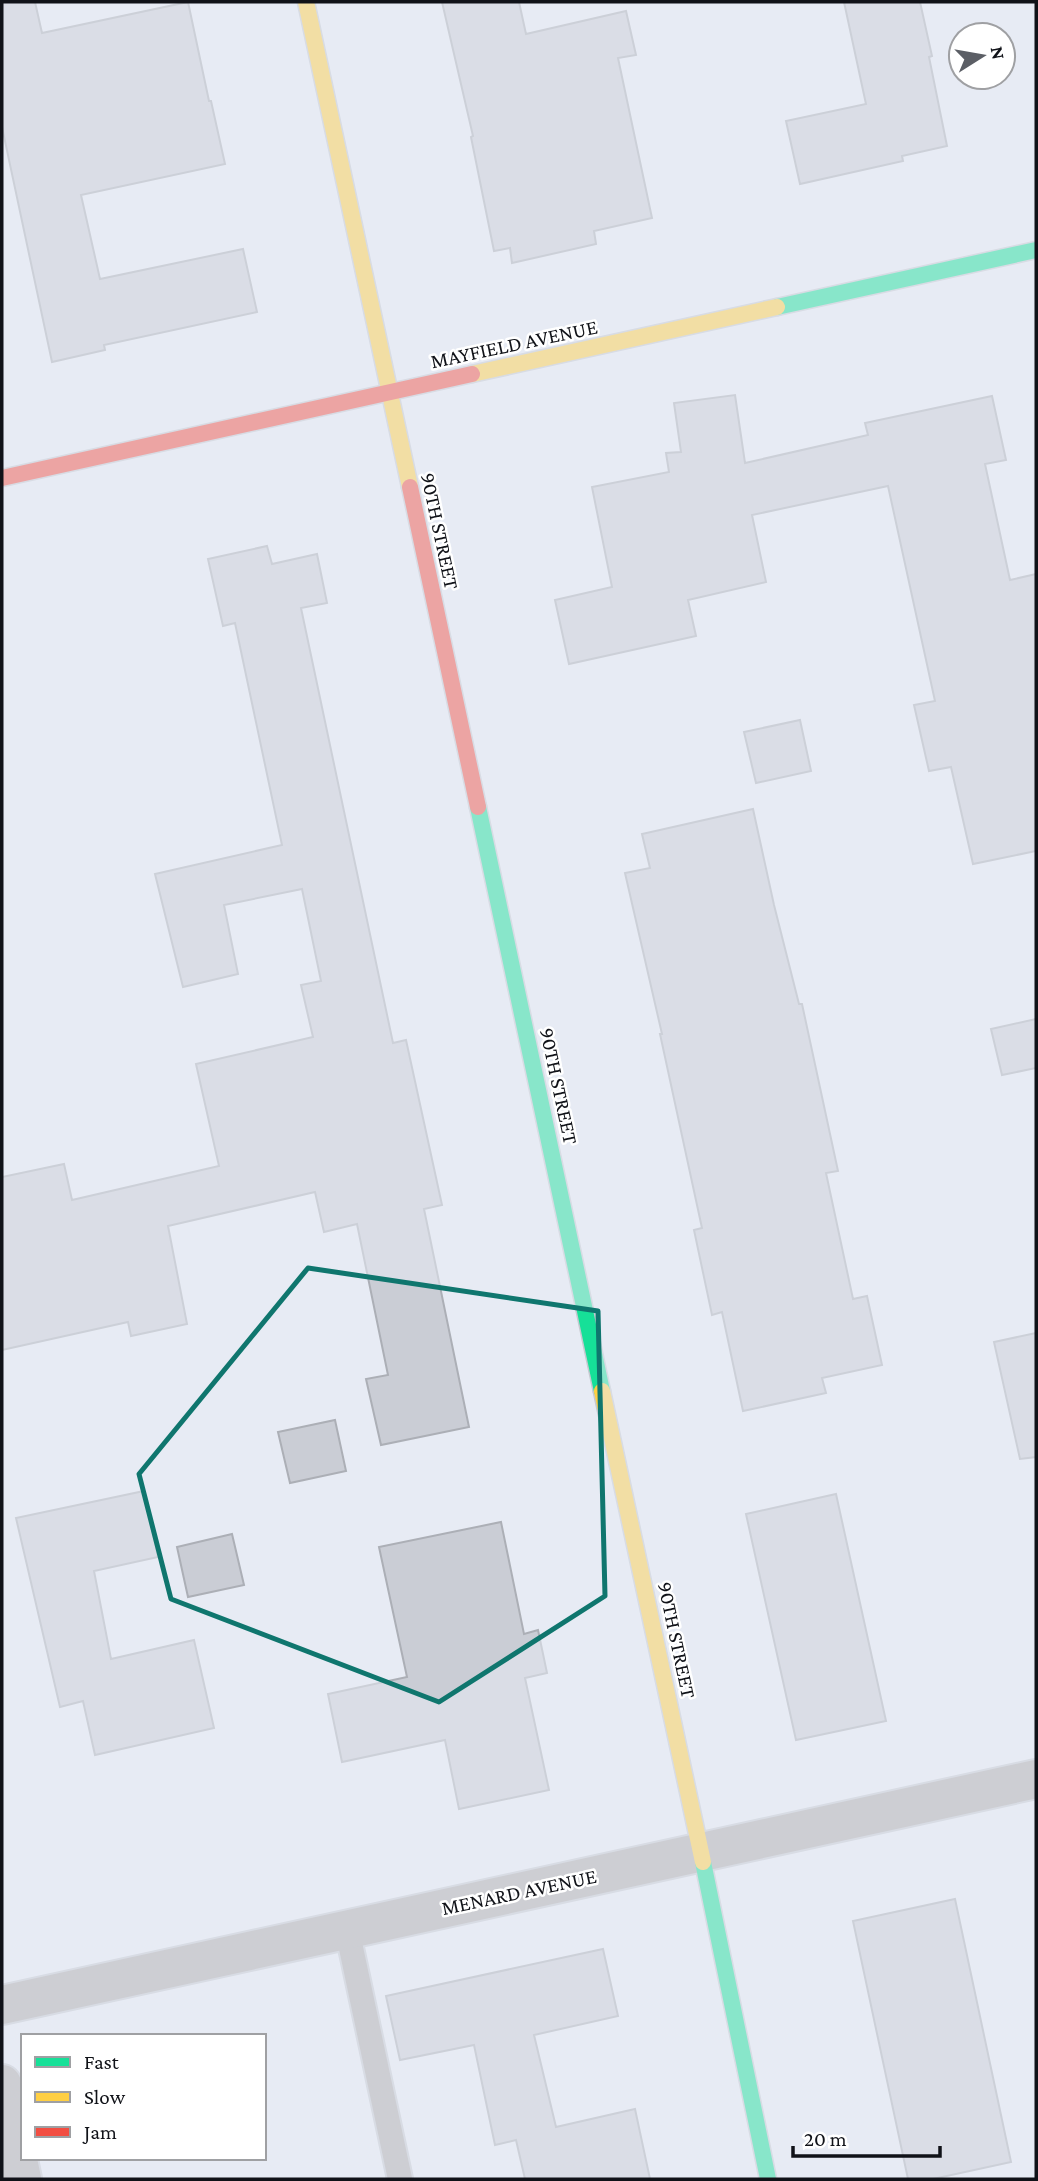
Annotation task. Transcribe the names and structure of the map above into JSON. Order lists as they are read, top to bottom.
{
  "streets": {
    "street": ["MAYFIELD AVENUE", "90TH STREET", "MENARD AVENUE"]
  },
  "crossings": [
    ["MAYFIELD AVENUE", "90TH STREET"],
    ["90TH STREET", "MENARD AVENUE"]
  ],
  "legend": ["Fast", "Slow", "Jam"],
  "scale_bar": "20 m",
  "north": "right"
}
